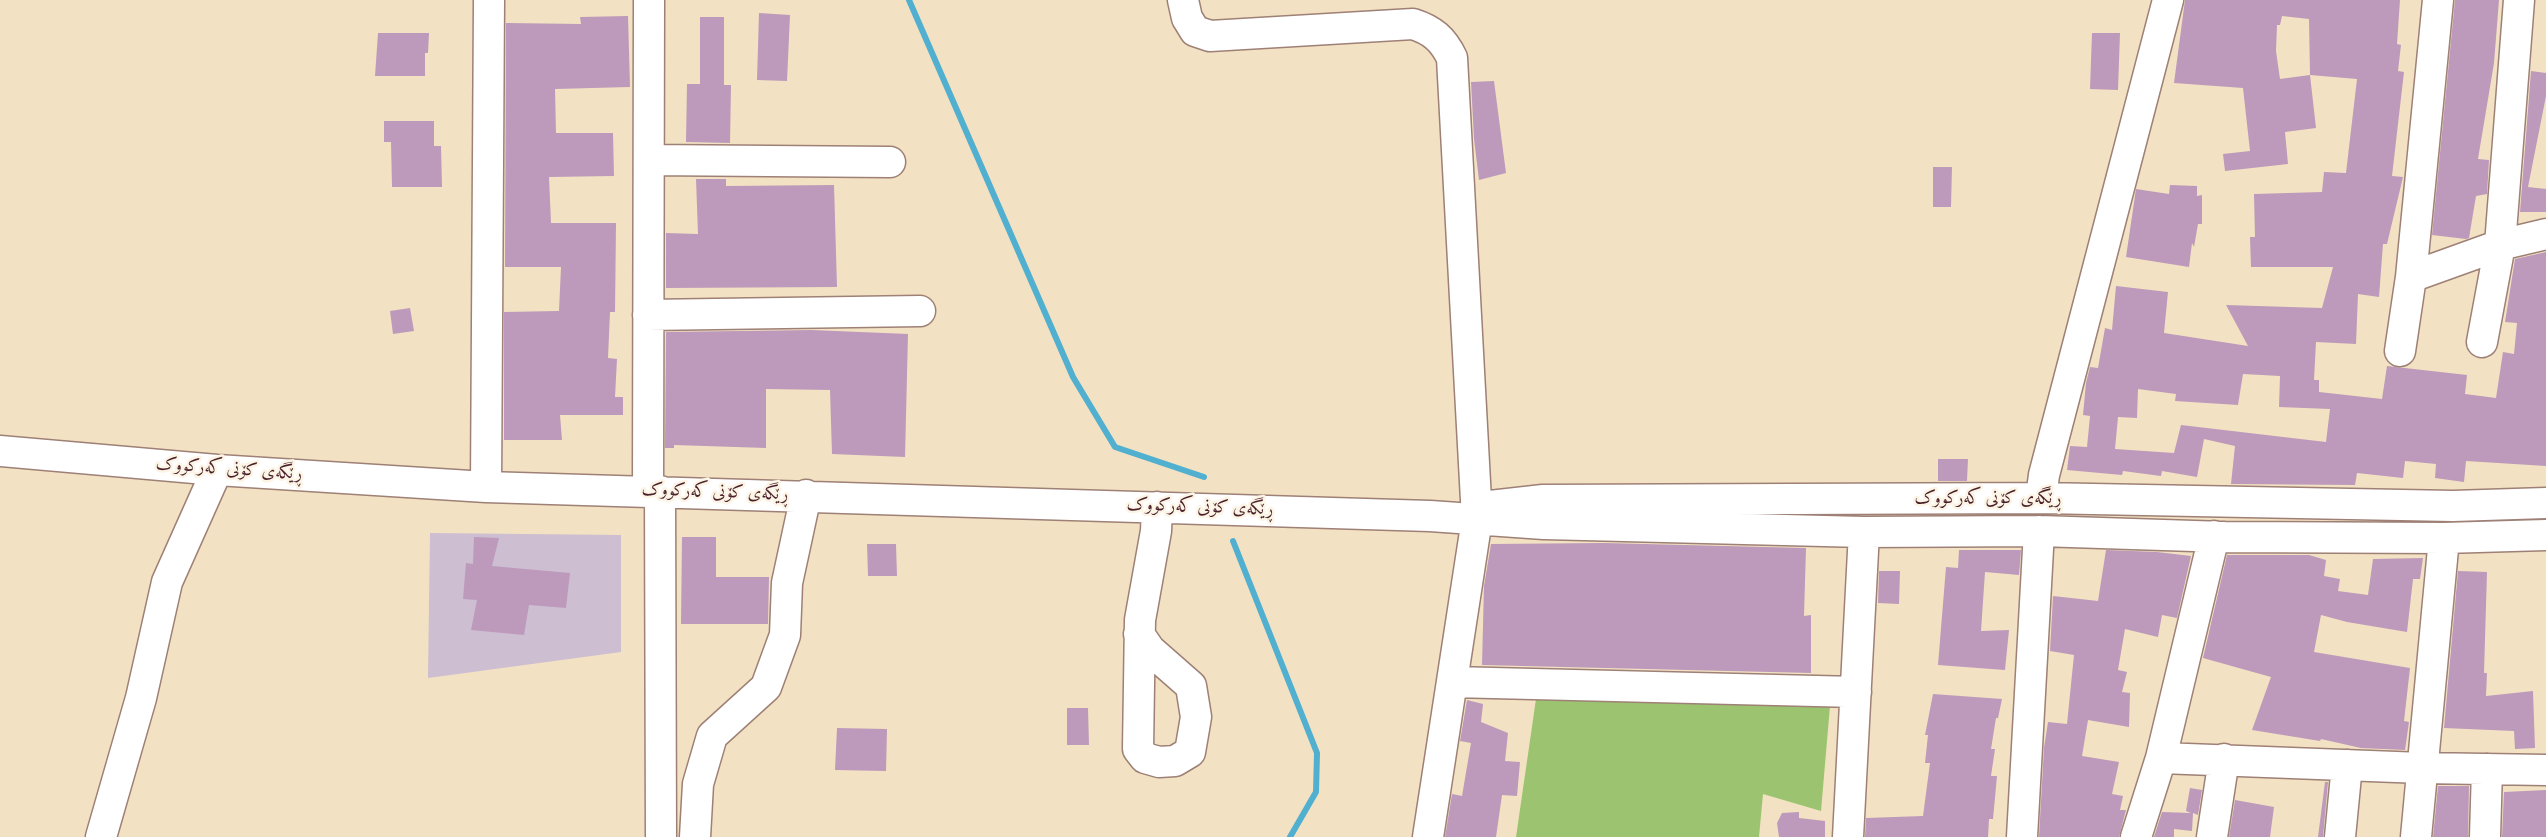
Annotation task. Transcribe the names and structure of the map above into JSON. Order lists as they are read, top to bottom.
{
  "streets": {
    "street": ["ڕێگەی کۆنی کەرکووک"]
  }
}
